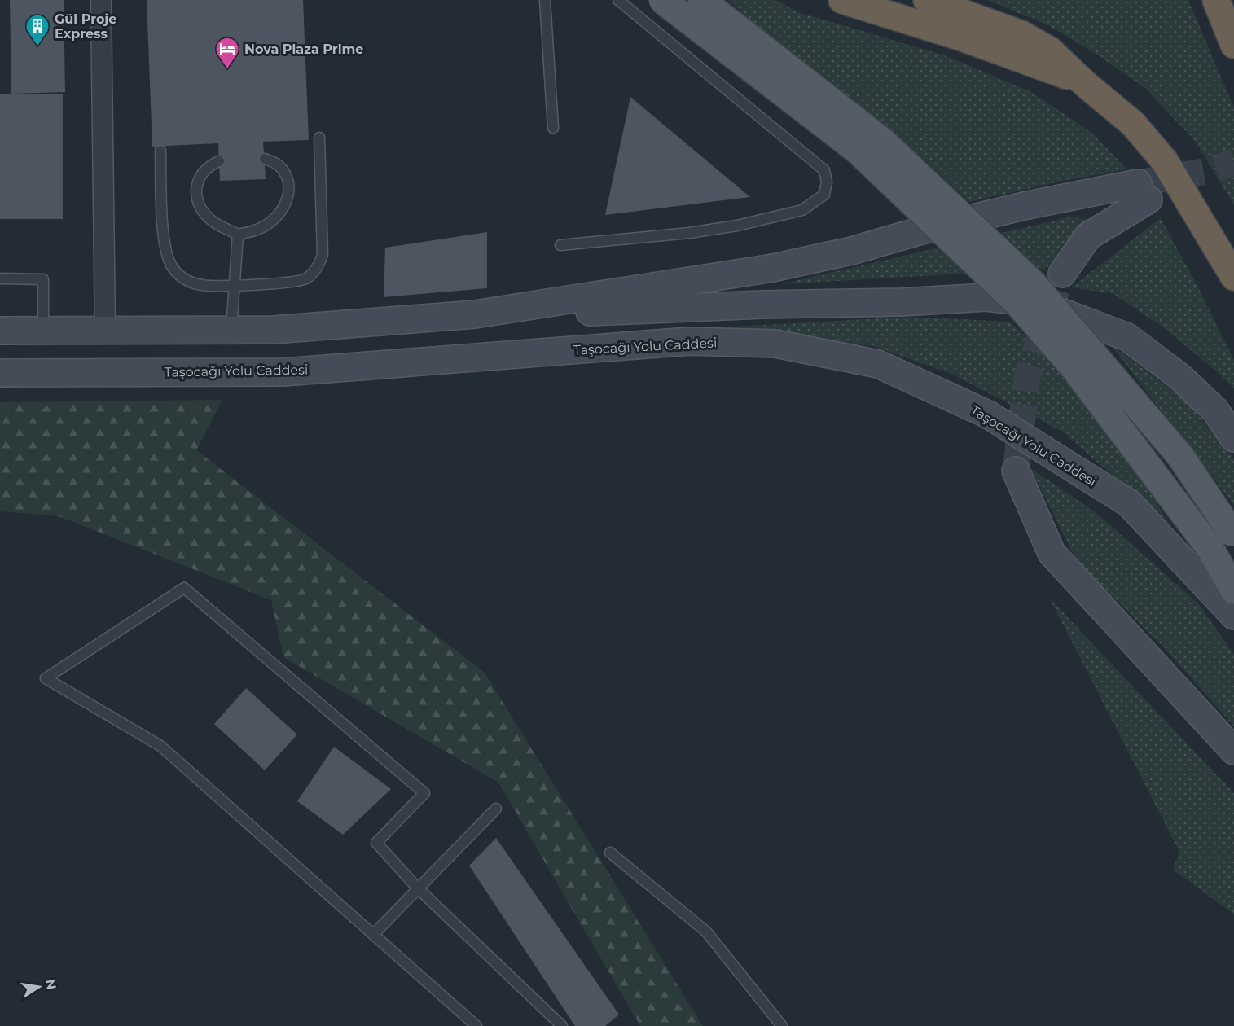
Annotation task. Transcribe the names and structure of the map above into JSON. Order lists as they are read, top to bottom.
{
  "streets": {
    "main road": ["Taşocağı Yolu Caddesi"]
  },
  "places": {
    "building": ["Gül Proje Express"],
    "hotel": ["Nova Plaza Prime"]
  },
  "north": "right"
}
